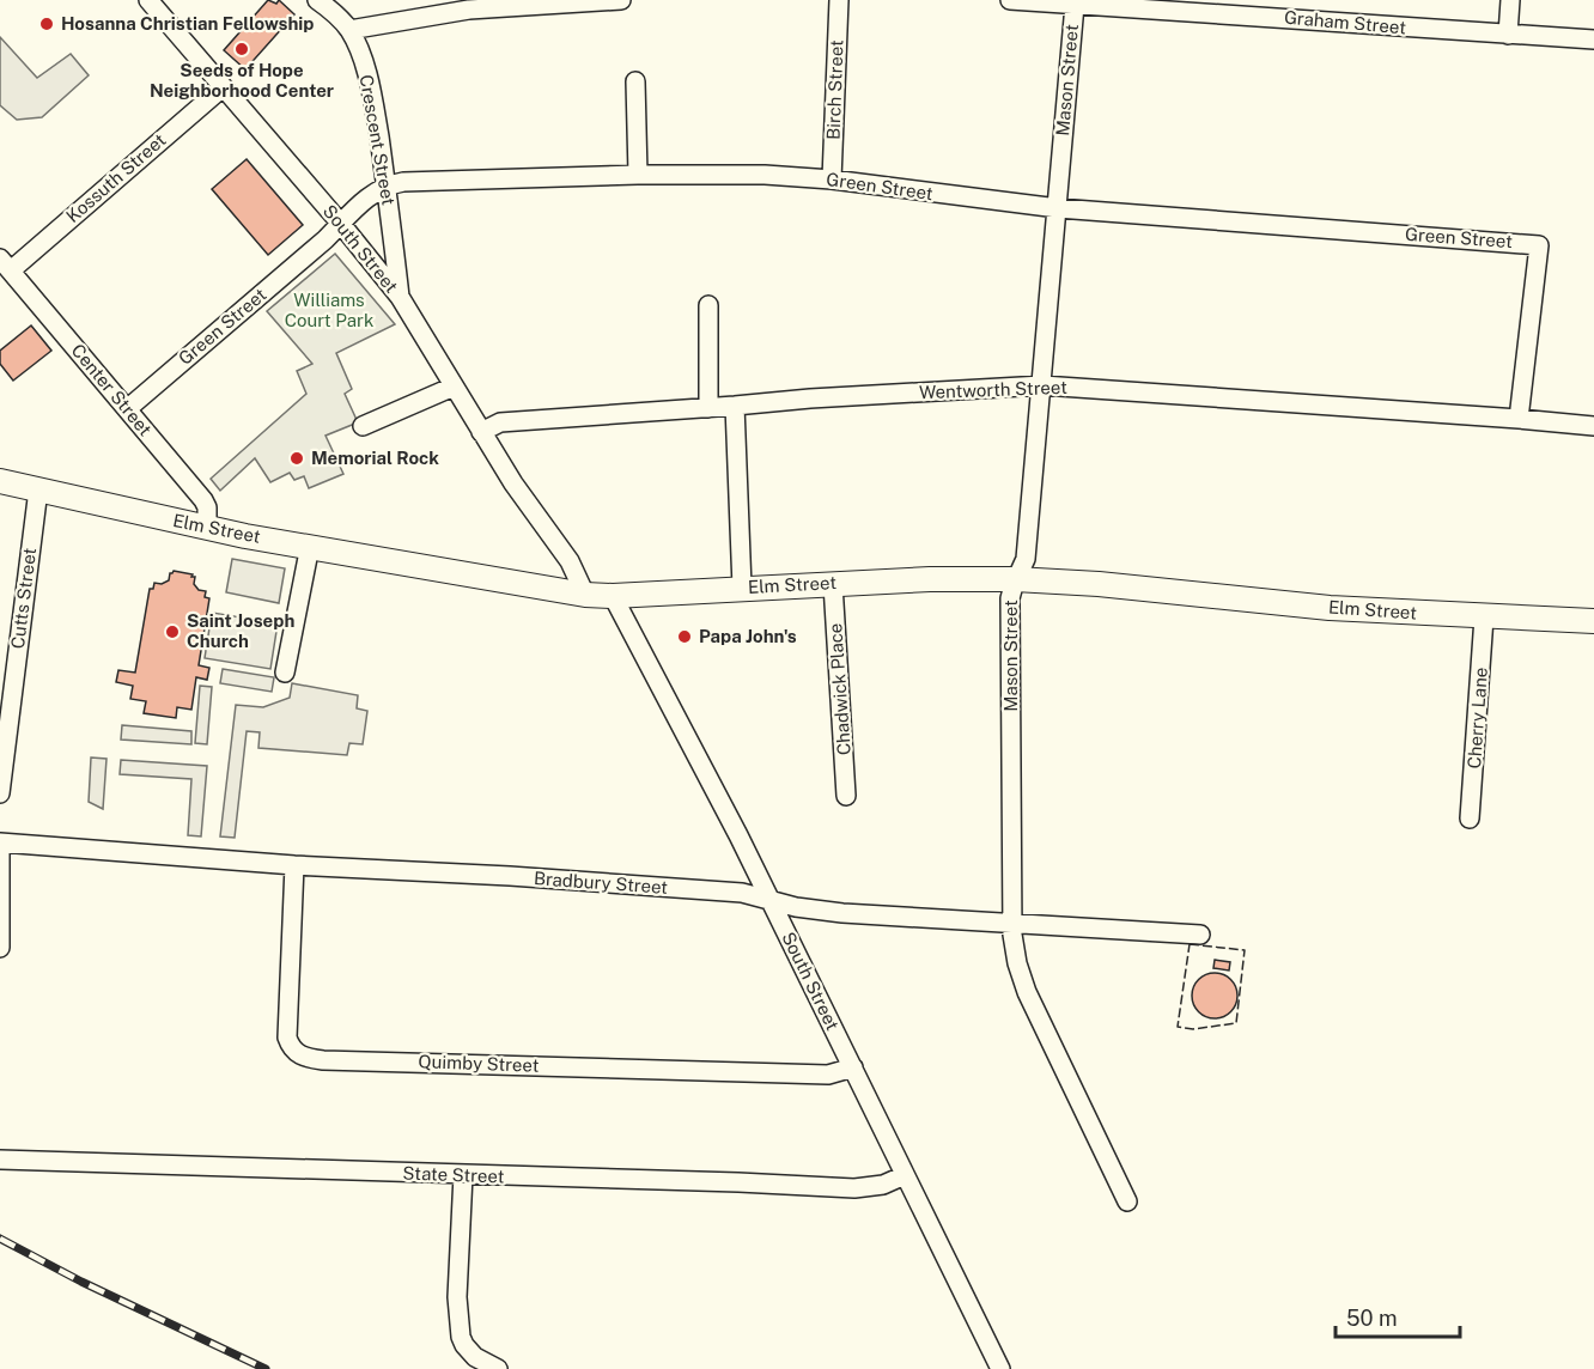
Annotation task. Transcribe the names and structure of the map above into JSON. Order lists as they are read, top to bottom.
{
  "streets": {
    "main road": ["Elm Street"],
    "street": [
      "Graham Street",
      "Mason Street",
      "Birch Street",
      "Crescent Street",
      "Kossuth Street",
      "Green Street",
      "South Street",
      "Center Street",
      "Wentworth Street",
      "Cutts Street",
      "Chadwick Place",
      "Cherry Lane",
      "Bradbury Street",
      "Quimby Street",
      "State Street"
    ]
  },
  "crossings": [
    ["Graham Street", "Mason Street"],
    ["Mason Street", "Green Street"],
    ["Mason Street", "Wentworth Street"],
    ["Mason Street", "Elm Street"],
    ["Mason Street", "Bradbury Street"],
    ["Birch Street", "Green Street"],
    ["Crescent Street", "Green Street"],
    ["Crescent Street", "South Street"],
    ["Kossuth Street", "South Street"],
    ["Kossuth Street", "Center Street"],
    ["Green Street", "South Street"],
    ["Green Street", "Center Street"],
    ["Green Street", "Wentworth Street"],
    ["South Street", "Wentworth Street"],
    ["South Street", "Elm Street"],
    ["South Street", "Bradbury Street"],
    ["South Street", "Quimby Street"],
    ["South Street", "State Street"],
    ["Center Street", "Elm Street"],
    ["Elm Street", "Cutts Street"],
    ["Elm Street", "Chadwick Place"],
    ["Elm Street", "Cherry Lane"],
    ["Bradbury Street", "Quimby Street"]
  ],
  "parks": ["Williams Court Park"],
  "places": [
    "Hosanna Christian Fellowship",
    "Seeds of Hope Neighborhood Center",
    "Memorial Rock",
    "Saint Joseph Church",
    "Papa John's"
  ],
  "scale_bar": "50 m"
}
